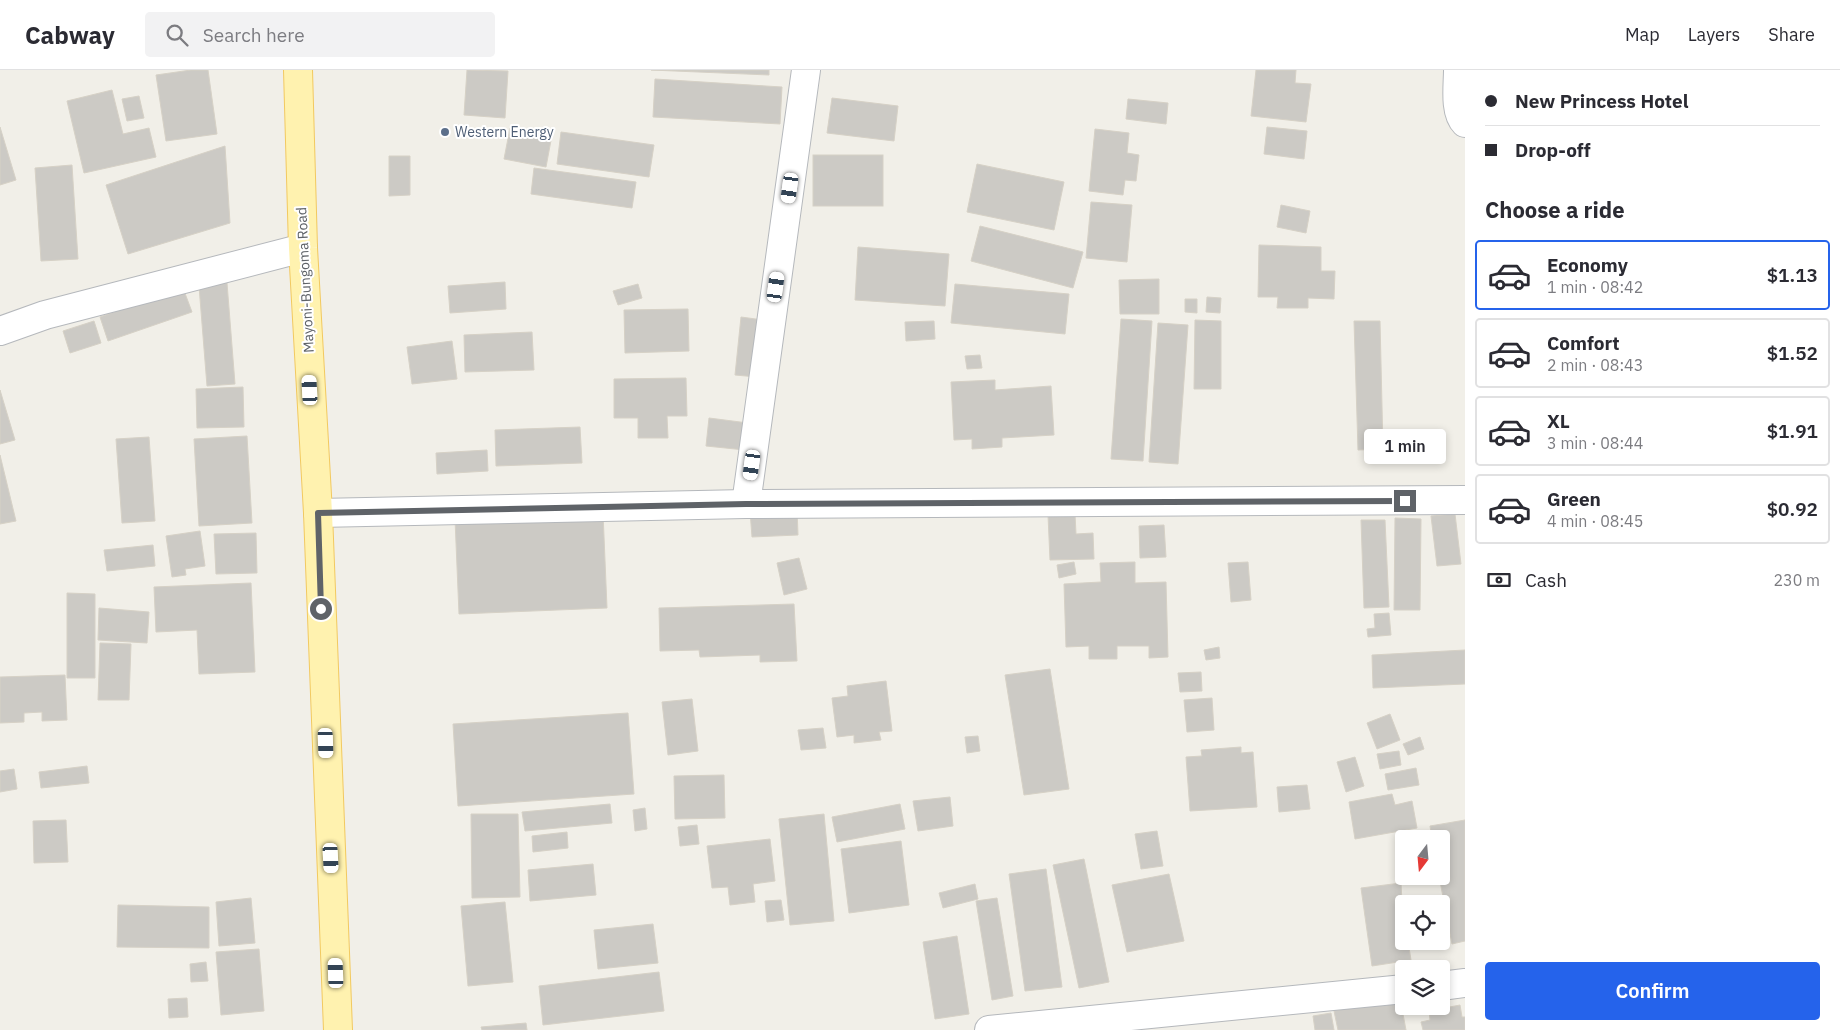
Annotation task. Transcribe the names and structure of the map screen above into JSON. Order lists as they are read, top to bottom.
{
  "streets": {
    "main road": ["Mayoni-Bungoma Road"]
  },
  "places": ["Western Energy"],
  "north": "bottom",
  "page": {
    "header": "Cabway",
    "search": "Search here",
    "nav": ["Map", "Layers", "Share"],
    "banner": ["New Princess Hotel", "Drop-off"],
    "heading": "Choose a ride",
    "list": [
      {
        "name": "Economy",
        "note": "1 min · 08:42",
        "value": "$1.13"
      },
      {
        "name": "Comfort",
        "note": "2 min · 08:43",
        "value": "$1.52"
      },
      {
        "name": "XL",
        "note": "3 min · 08:44",
        "value": "$1.91"
      },
      {
        "name": "Green",
        "note": "4 min · 08:45",
        "value": "$0.92"
      }
    ],
    "bubble": "1 min",
    "pay": ["Cash", "230 m"],
    "buttons": "Confirm"
  }
}
